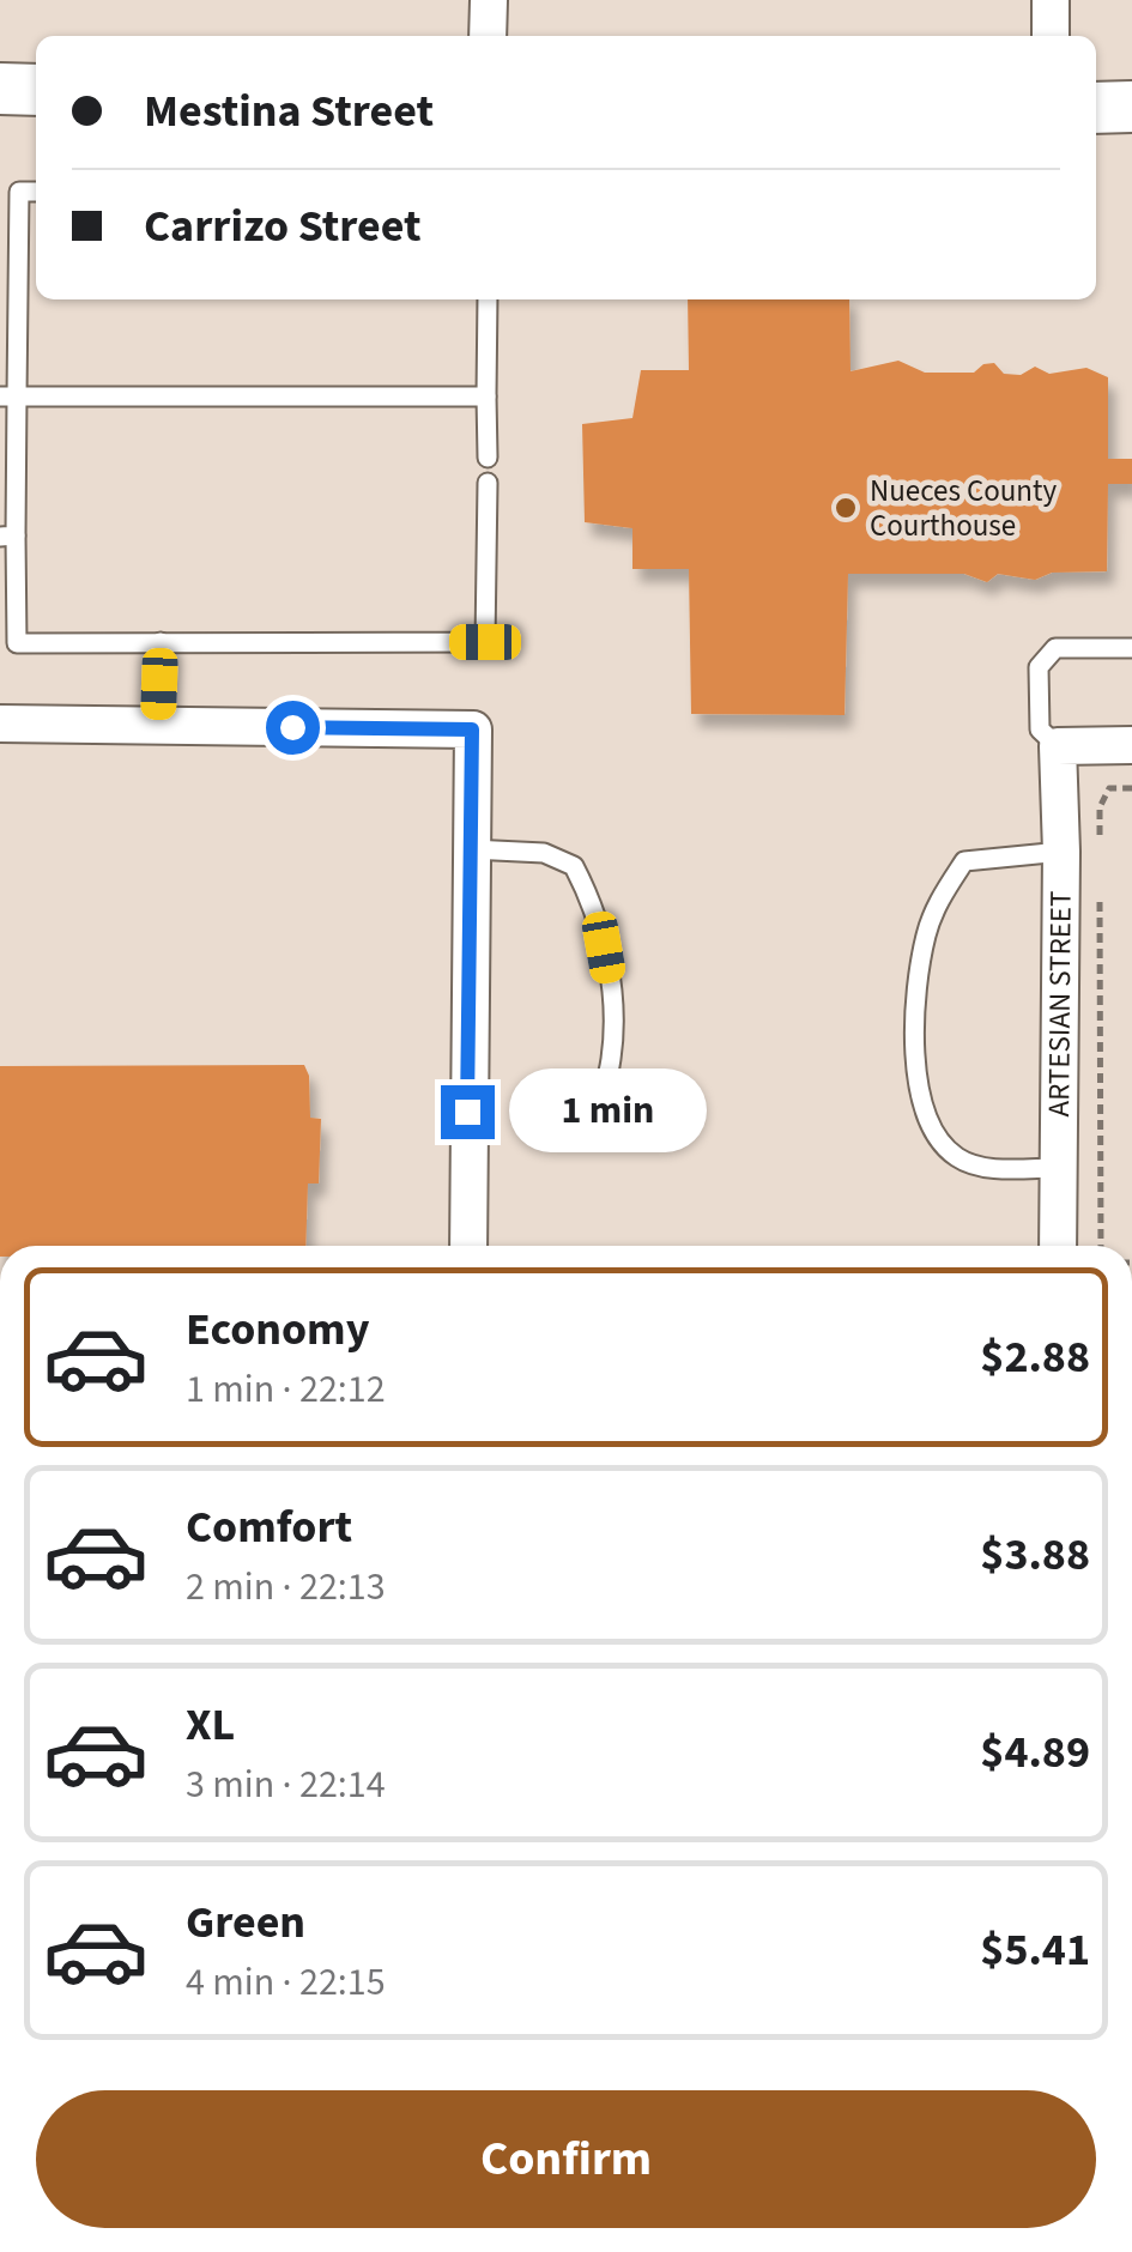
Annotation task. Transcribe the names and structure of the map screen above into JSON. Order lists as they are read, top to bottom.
{
  "streets": {
    "street": ["ARTESIAN STREET"]
  },
  "places": ["Nueces County Courthouse"],
  "page": {
    "banner": ["Mestina Street", "Carrizo Street"],
    "bubble": "1 min",
    "list": [
      {
        "name": "Economy",
        "note": "1 min · 22:12",
        "value": "$2.88"
      },
      {
        "name": "Comfort",
        "note": "2 min · 22:13",
        "value": "$3.88"
      },
      {
        "name": "XL",
        "note": "3 min · 22:14",
        "value": "$4.89"
      },
      {
        "name": "Green",
        "note": "4 min · 22:15",
        "value": "$5.41"
      }
    ],
    "buttons": "Confirm"
  }
}
